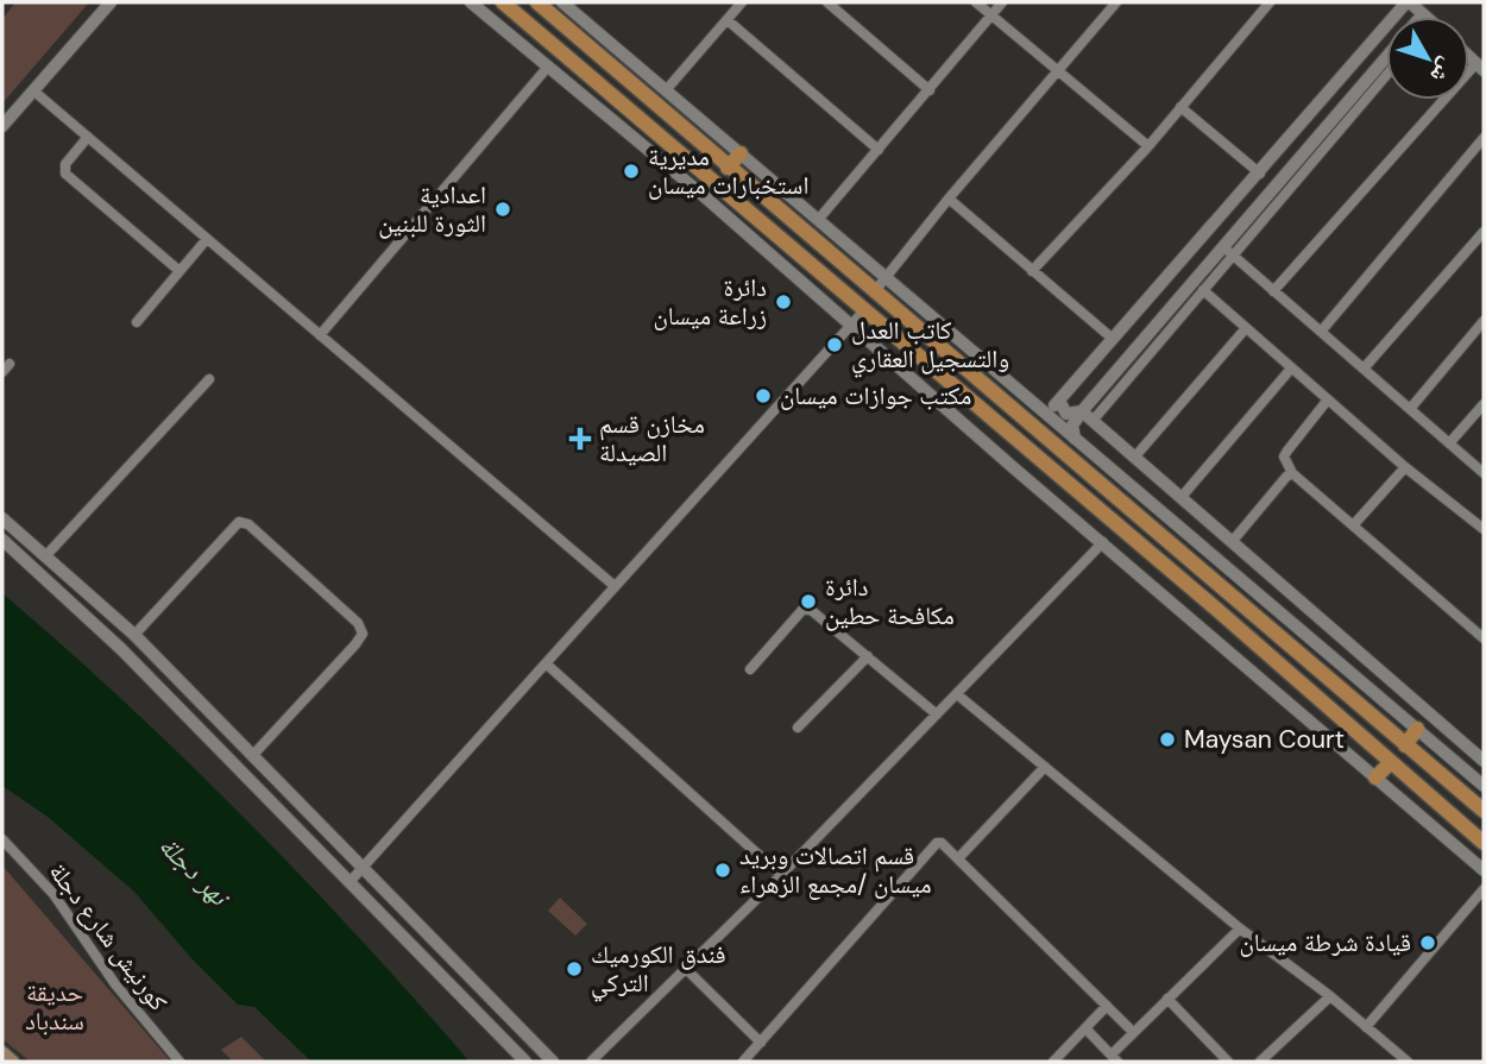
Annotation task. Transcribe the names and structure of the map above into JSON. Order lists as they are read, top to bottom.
{
  "streets": {
    "street": ["كورنيش شارع دجلة"]
  },
  "water": ["نهر دجلة"],
  "parks": ["حديقة سندباد"],
  "places": {
    "other": [
      "مديرية استخبارات ميسان",
      "اعدادية الثورة للبنين",
      "دائرة زراعة ميسان",
      "كاتب العدل والتسجيل العقاري",
      "مكتب جوازات ميسان",
      "دائرة مكافحة حطين",
      "Maysan Court",
      "قسم اتصالات وبريد ميسان /مجمع الزهراء",
      "قيادة شرطة ميسان",
      "فندق الكورميك التركي"
    ],
    "health": ["مخازن قسم الصيدلة"]
  },
  "north": "bottom right"
}
